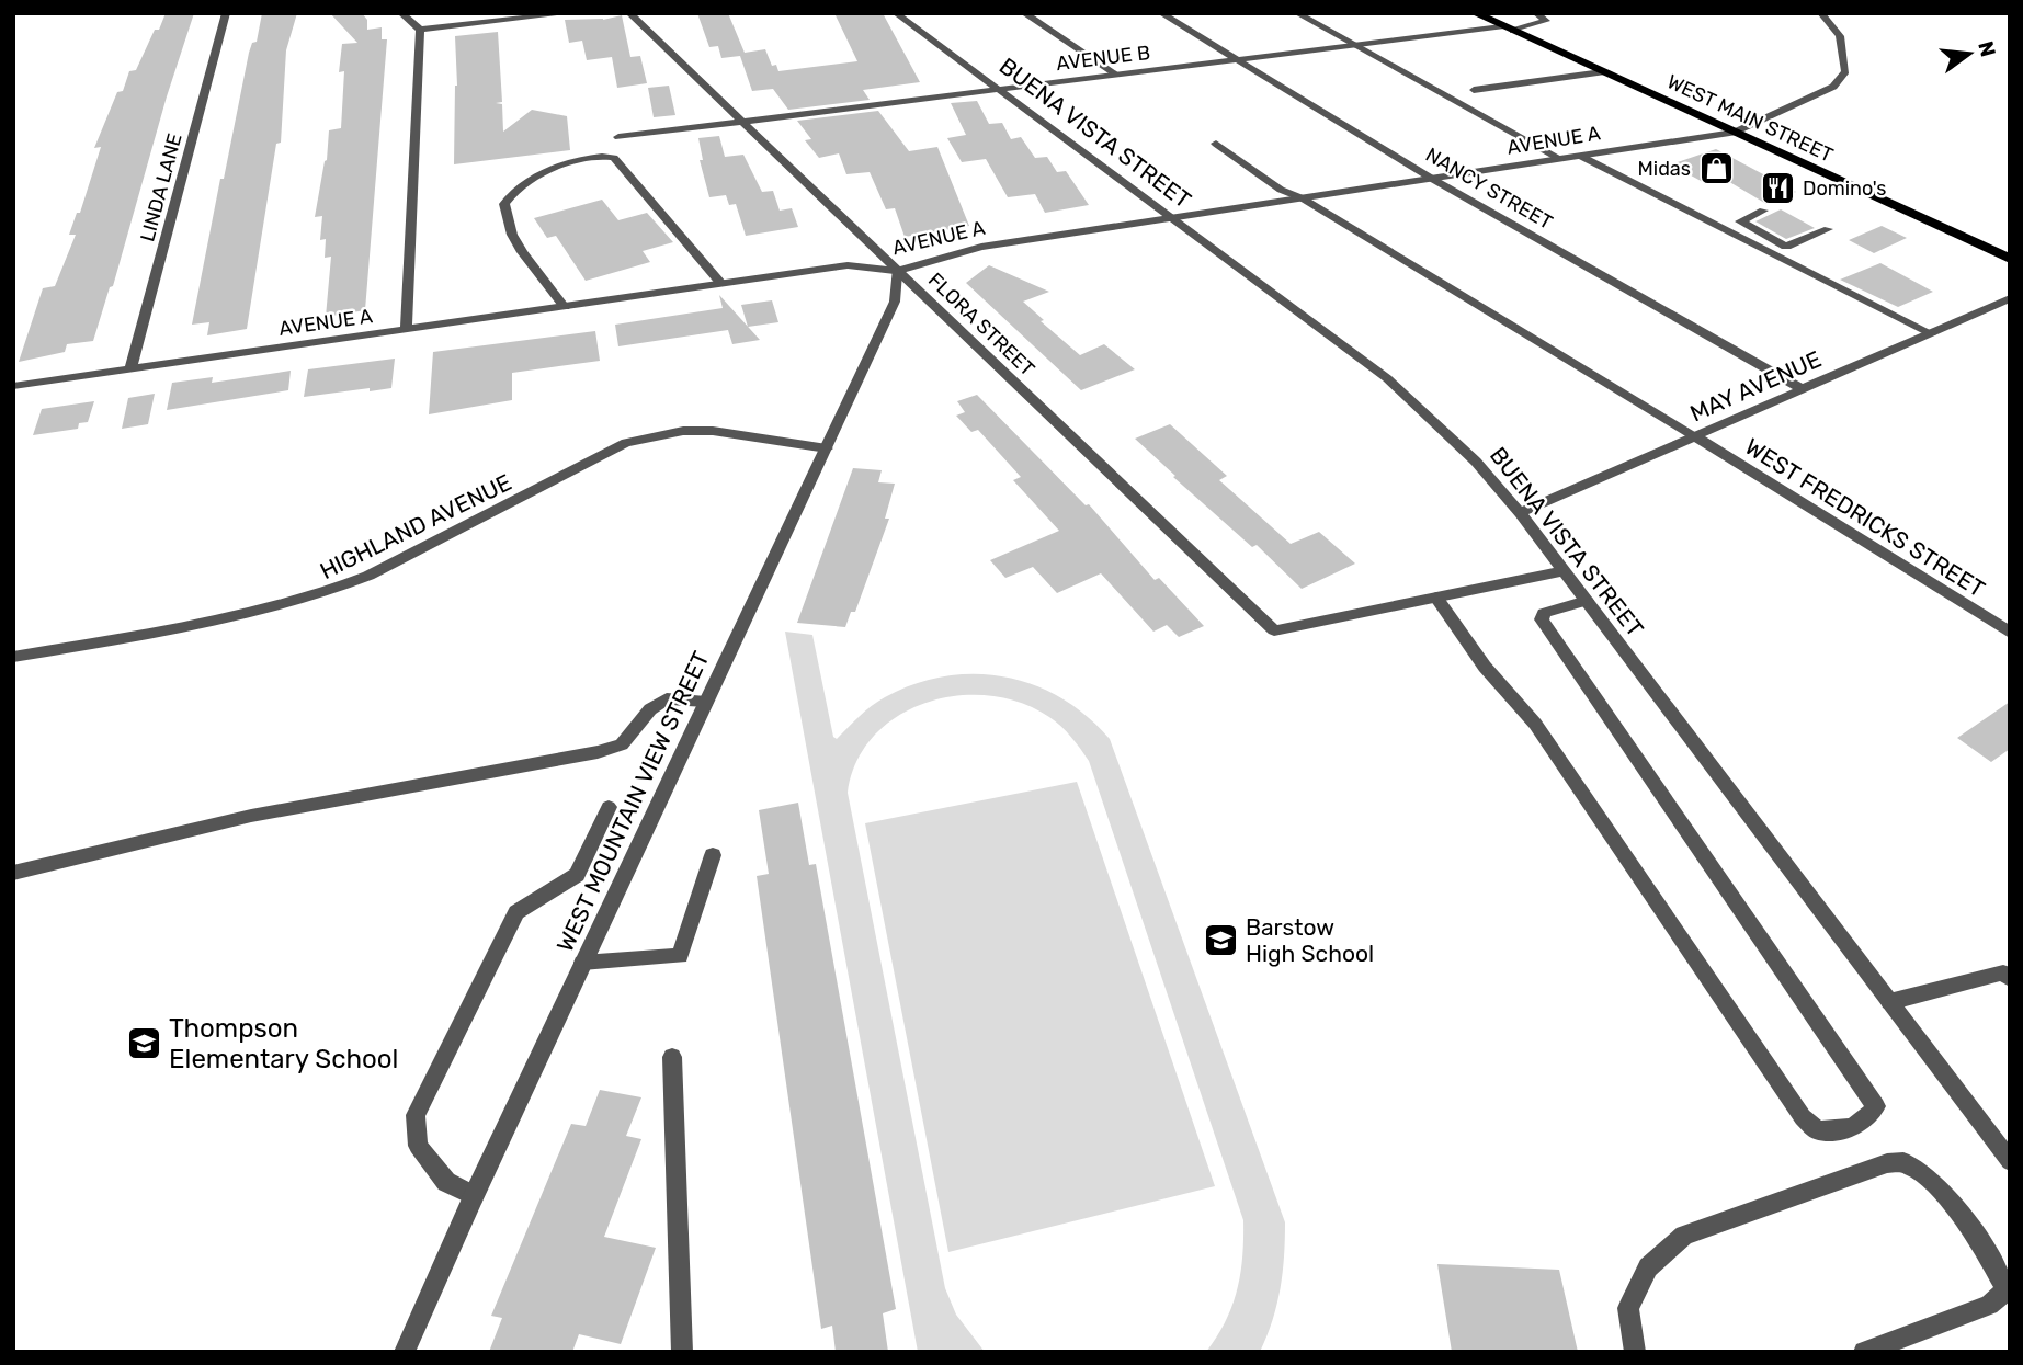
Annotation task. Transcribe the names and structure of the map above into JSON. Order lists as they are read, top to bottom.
{
  "streets": {
    "main road": ["WEST MAIN STREET"],
    "street": [
      "AVENUE B",
      "BUENA VISTA STREET",
      "AVENUE A",
      "LINDA LANE",
      "NANCY STREET",
      "FLORA STREET",
      "MAY AVENUE",
      "WEST FREDRICKS STREET",
      "HIGHLAND AVENUE",
      "WEST MOUNTAIN VIEW STREET"
    ]
  },
  "crossings": [
    ["AVENUE B", "WEST MAIN STREET"],
    ["AVENUE B", "BUENA VISTA STREET"],
    ["AVENUE B", "NANCY STREET"],
    ["AVENUE B", "FLORA STREET"],
    ["WEST MAIN STREET", "AVENUE A"],
    ["BUENA VISTA STREET", "AVENUE A"],
    ["BUENA VISTA STREET", "MAY AVENUE"],
    ["AVENUE A", "LINDA LANE"],
    ["AVENUE A", "NANCY STREET"],
    ["AVENUE A", "FLORA STREET"],
    ["AVENUE A", "WEST FREDRICKS STREET"],
    ["AVENUE A", "WEST MOUNTAIN VIEW STREET"],
    ["NANCY STREET", "MAY AVENUE"],
    ["FLORA STREET", "WEST MOUNTAIN VIEW STREET"],
    ["MAY AVENUE", "WEST FREDRICKS STREET"],
    ["HIGHLAND AVENUE", "WEST MOUNTAIN VIEW STREET"]
  ],
  "places": {
    "shop": ["Midas"],
    "restaurant": ["Domino's"],
    "school or university": ["Barstow High School", "Thompson Elementary School"]
  },
  "north": "right"
}
